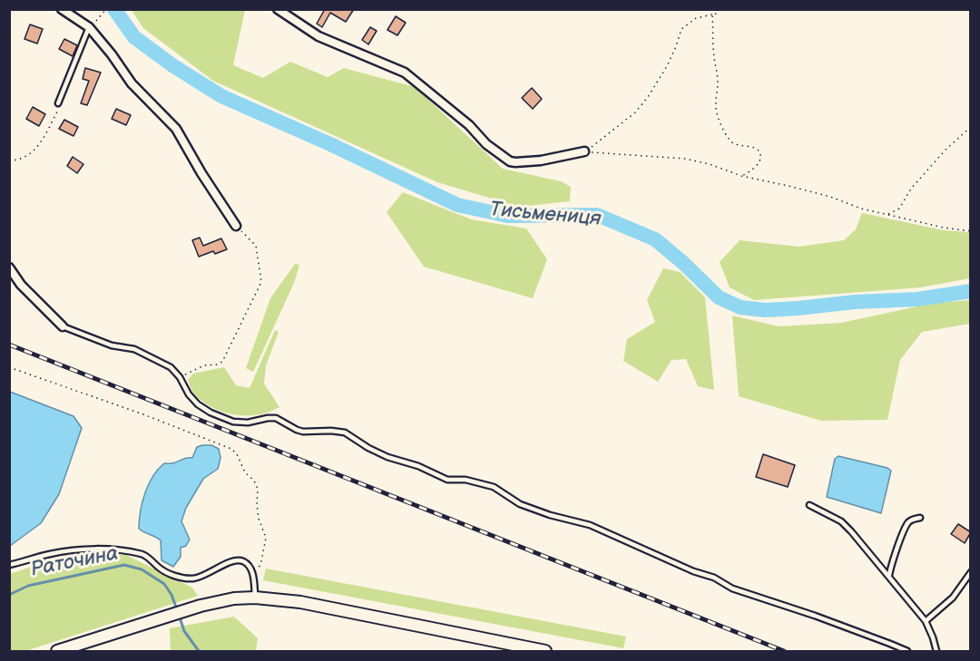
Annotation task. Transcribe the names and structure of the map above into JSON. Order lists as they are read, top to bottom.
{
  "water": ["Тисьмениця", "Раточина"]
}
